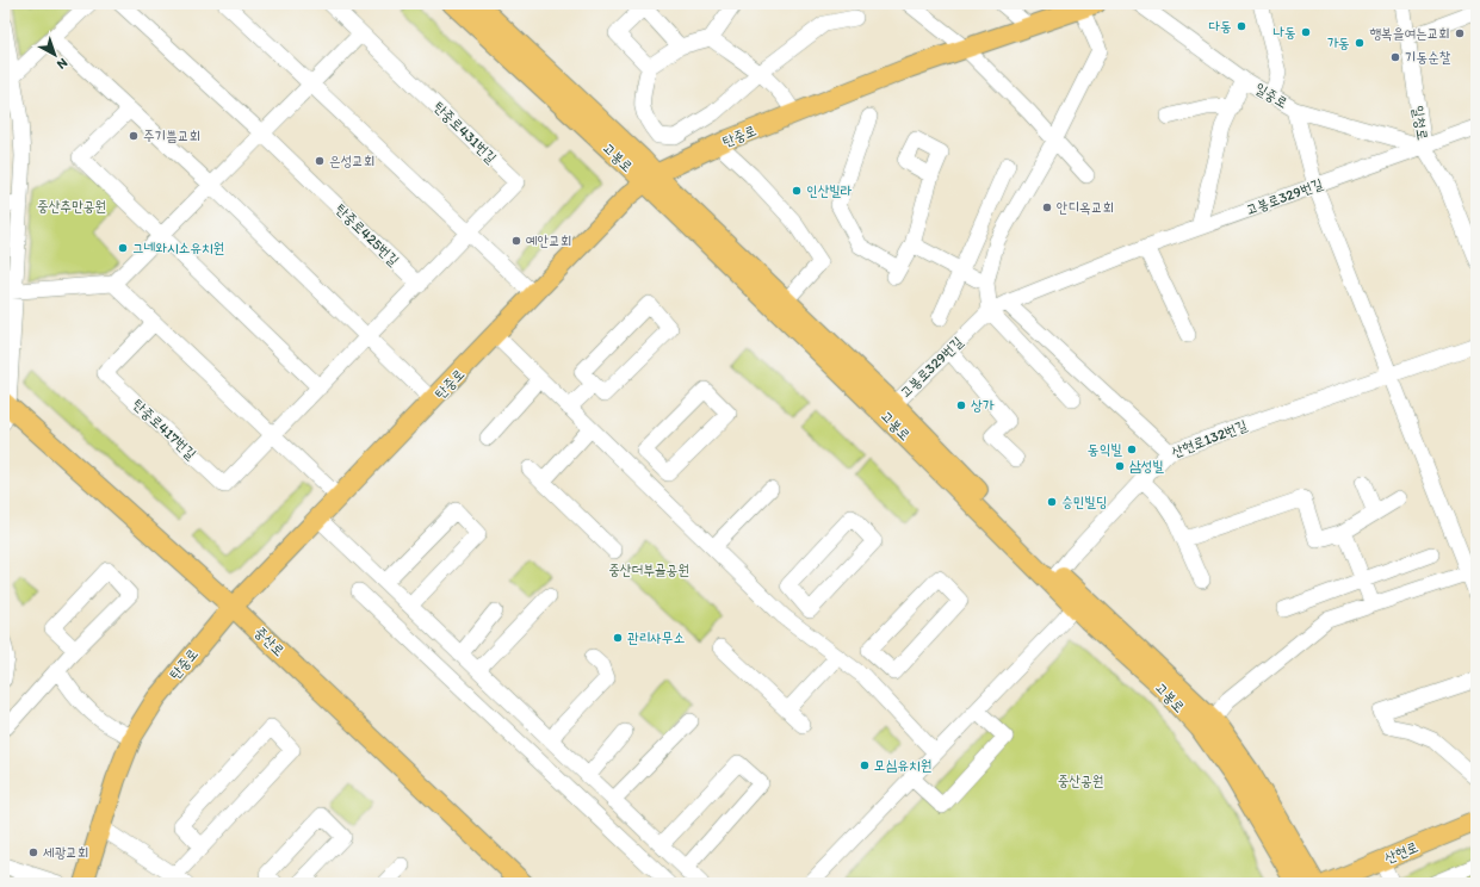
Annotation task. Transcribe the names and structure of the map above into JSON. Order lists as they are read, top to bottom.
{
  "streets": {
    "main road": [
      "탄중로",
      "고봉로",
      "중산로",
      "산현로"
    ],
    "street": [
      "일중로",
      "일청로",
      "탄중로431번길",
      "고봉로329번길",
      "탄중로425번길",
      "탄중로417번길",
      "산현로132번길"
    ]
  },
  "crossings": [
    ["일중로", "일청로"],
    ["일중로", "고봉로329번길"],
    ["일청로", "고봉로329번길"],
    ["탄중로", "고봉로"],
    ["탄중로", "중산로"],
    ["고봉로", "고봉로329번길"],
    ["고봉로", "산현로132번길"]
  ],
  "parks": ["중산추만공원", "중산더부골공원", "중산공원"],
  "places": [
    "다동",
    "나동",
    "행복을여는교회",
    "가동",
    "기동순찰",
    "주기쁨교회",
    "은성교회",
    "인산빌라",
    "안디옥교회",
    "예안교회",
    "그네와시소유치원",
    "상가",
    "동익빌",
    "삼성빌",
    "승민빌딩",
    "관리사무소",
    "모심유치원",
    "세광교회"
  ],
  "north": "bottom right"
}
